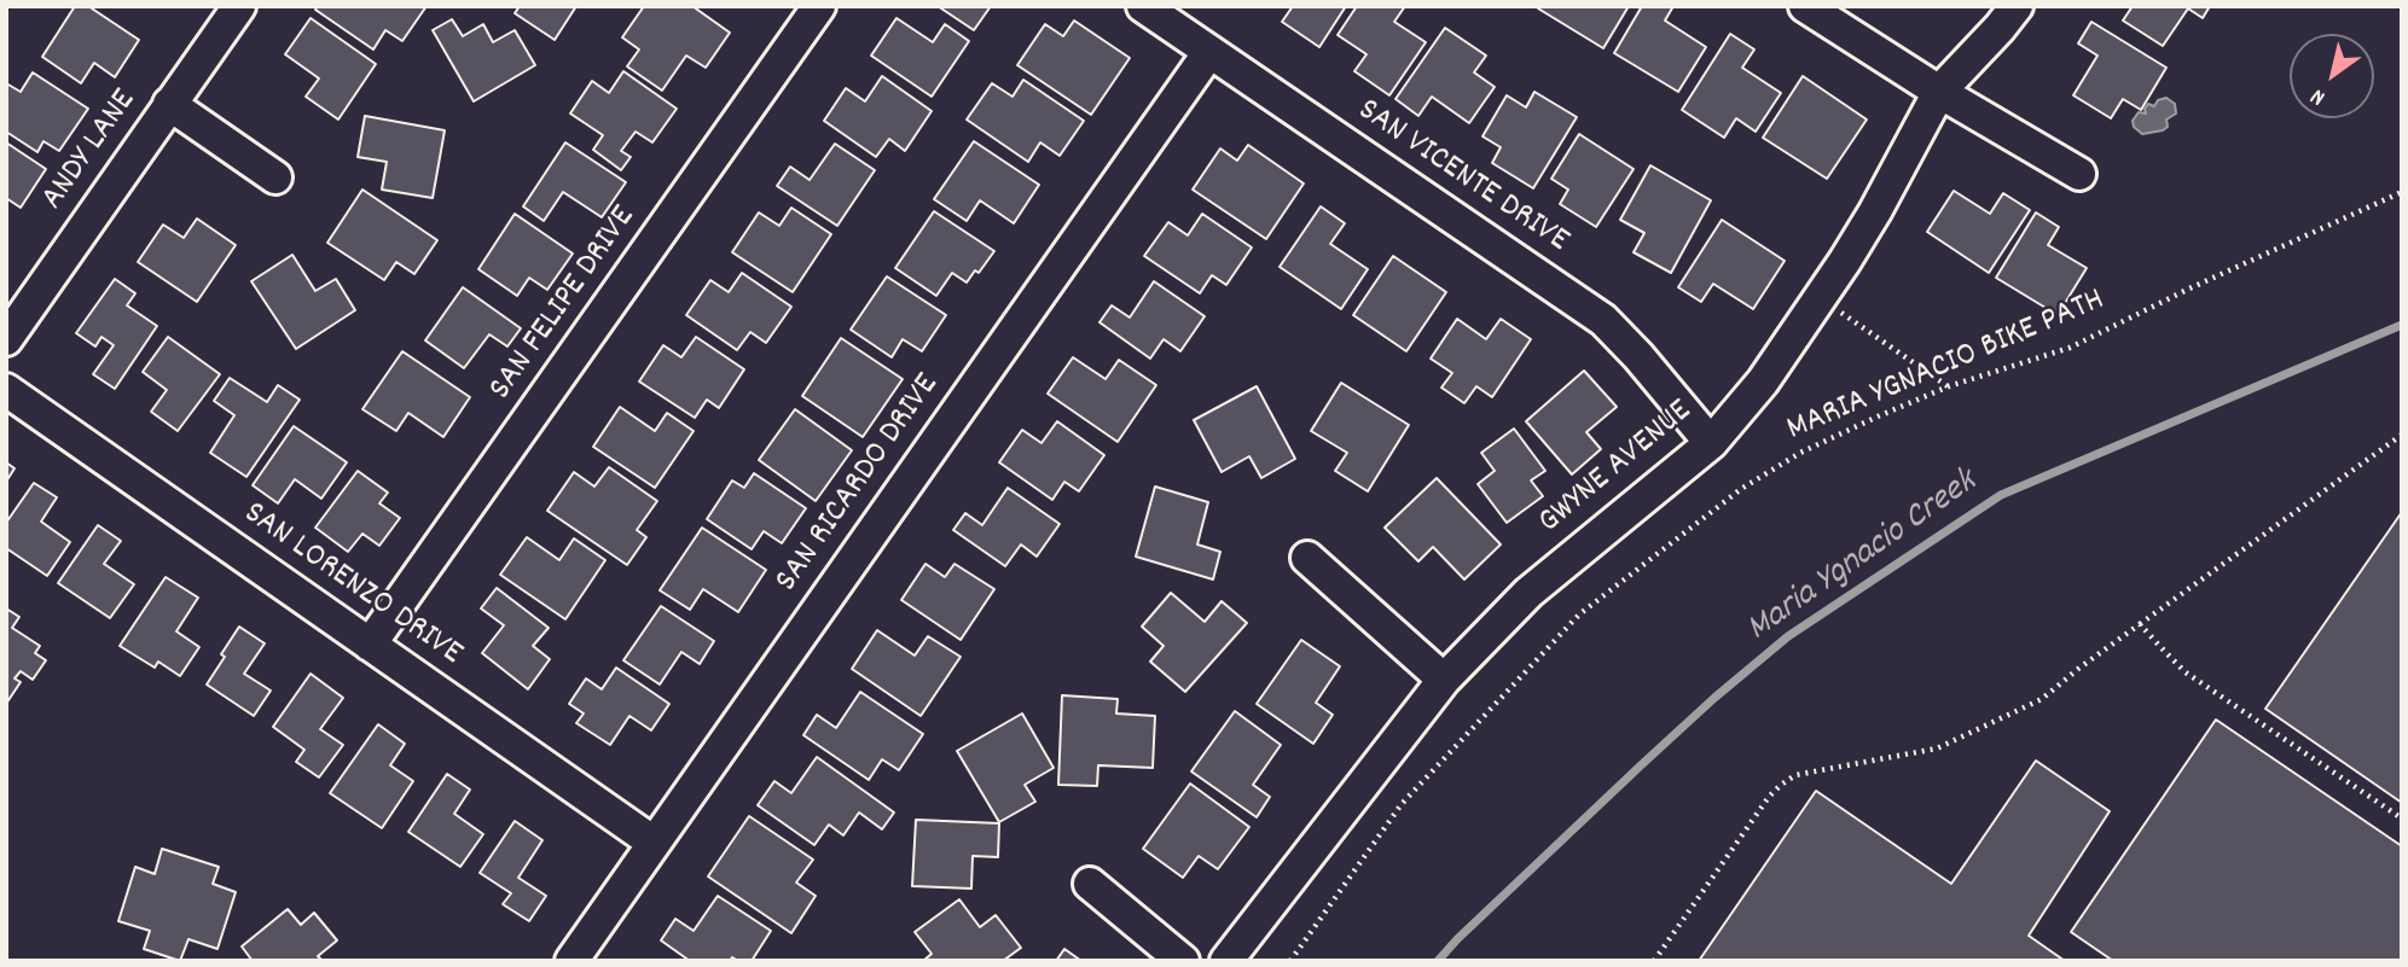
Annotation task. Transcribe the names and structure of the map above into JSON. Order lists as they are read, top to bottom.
{
  "streets": {
    "street": [
      "ANDY LANE",
      "SAN VICENTE DRIVE",
      "SAN FELIPE DRIVE",
      "GWYNE AVENUE",
      "SAN RICARDO DRIVE",
      "SAN LORENZO DRIVE"
    ],
    "path": ["MARIA YGNACIO BIKE PATH"]
  },
  "crossings": [
    ["SAN VICENTE DRIVE", "GWYNE AVENUE"],
    ["SAN VICENTE DRIVE", "SAN RICARDO DRIVE"],
    ["SAN FELIPE DRIVE", "SAN LORENZO DRIVE"],
    ["SAN RICARDO DRIVE", "SAN LORENZO DRIVE"]
  ],
  "water": ["Maria Ygnacio Creek"],
  "north": "bottom left"
}
